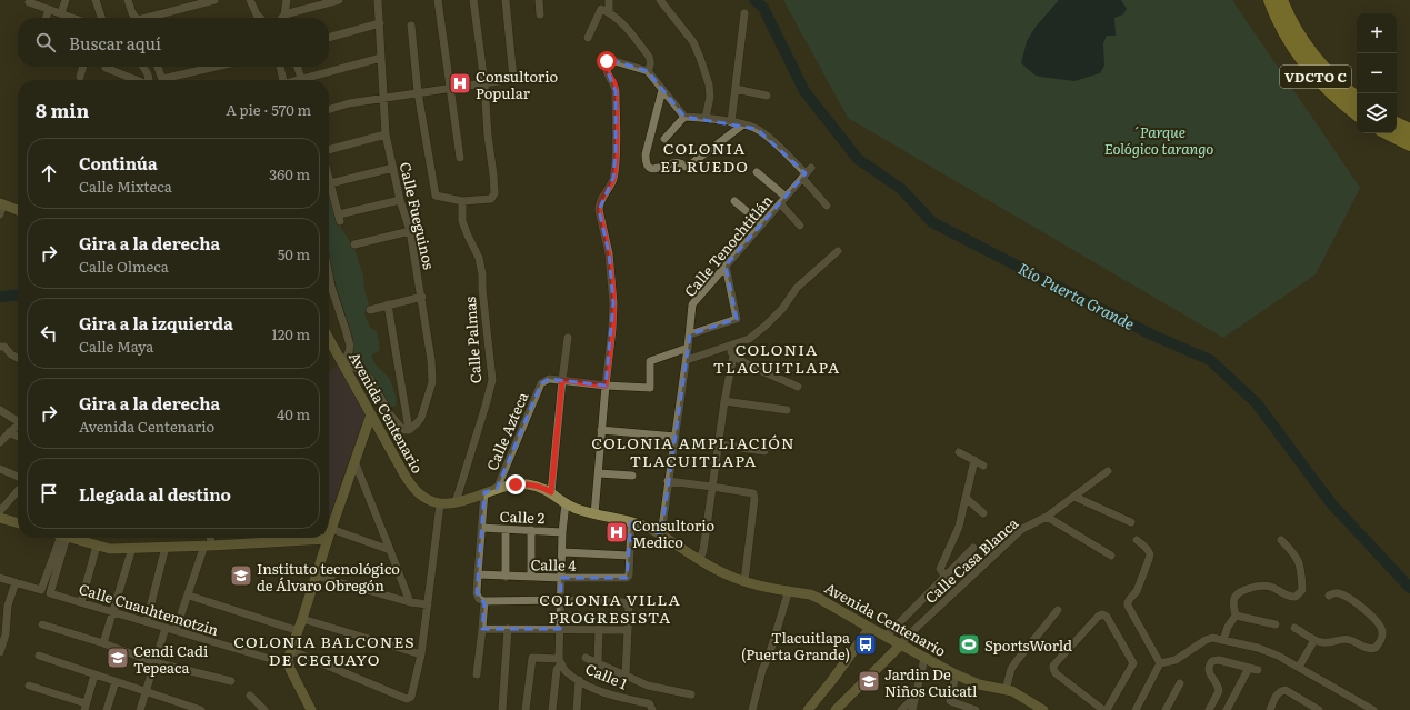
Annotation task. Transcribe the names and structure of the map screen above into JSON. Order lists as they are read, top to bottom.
{
  "streets": {
    "highway": ["VDCTO C"],
    "main road": ["Avenida Centenario"],
    "street": [
      "Calle Fueguinos",
      "Calle Tenochtitlán",
      "Calle Palmas",
      "Calle Azteca",
      "Calle 2",
      "Calle Casa Blanca",
      "Calle 4",
      "Calle Cuauhtemotzin",
      "Calle 1"
    ]
  },
  "crossings": [
    ["Calle Tenochtitlán", "Avenida Centenario"],
    ["Calle Palmas", "Avenida Centenario"],
    ["Avenida Centenario", "Calle Azteca"],
    ["Avenida Centenario", "Calle Casa Blanca"]
  ],
  "districts": [
    "COLONIA EL RUEDO",
    "COLONIA TLACUITLAPA",
    "COLONIA AMPLIACIÓN TLACUITLAPA",
    "COLONIA VILLA PROGRESISTA",
    "COLONIA BALCONES DE CEGUAYO"
  ],
  "water": ["Río Puerta Grande"],
  "parks": ["´Parque Eológico tarango"],
  "places": {
    "hospital": ["Consultorio Popular", "Consultorio Medico"],
    "school or university": ["Instituto tecnológico de Álvaro Obregón", "Cendi Cadi Tepeaca", "Jardin De Niños Cuicatl"],
    "bus stop": ["Tlacuitlapa (Puerta Grande)"],
    "sports": ["SportsWorld"]
  },
  "page": {
    "map_buttons": ["+", "−"],
    "search": "Buscar aquí",
    "heading": ["8 min", "A pie · 570 m"],
    "list": [
      ["Continúa", "Calle Mixteca", "360 m"],
      ["Gira a la derecha", "Calle Olmeca", "50 m"],
      ["Gira a la izquierda", "Calle Maya", "120 m"],
      ["Gira a la derecha", "Avenida Centenario", "40 m"],
      "Llegada al destino"
    ]
  }
}
